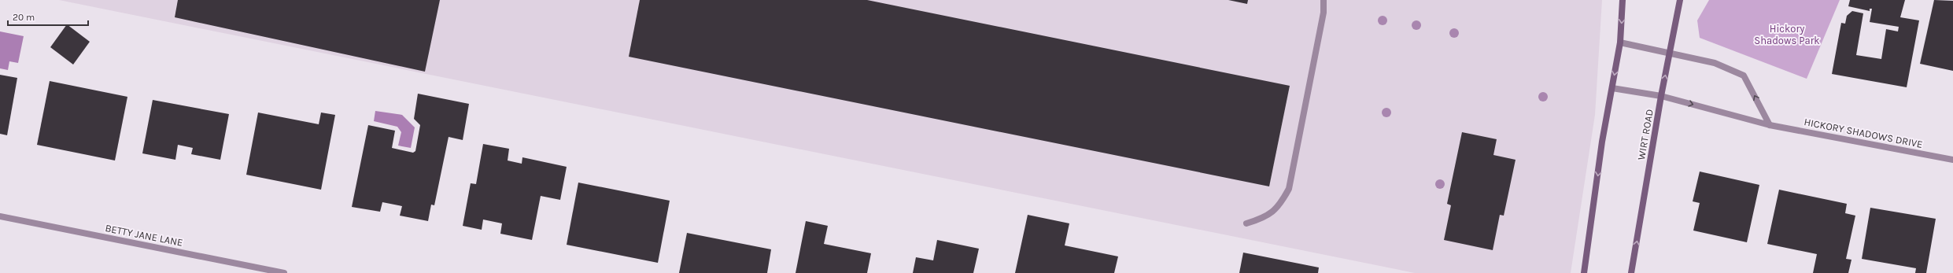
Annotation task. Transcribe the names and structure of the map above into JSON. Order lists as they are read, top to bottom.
{
  "streets": {
    "main road": ["WIRT ROAD"],
    "street": ["HICKORY SHADOWS DRIVE", "BETTY JANE LANE"]
  },
  "crossings": [
    ["HICKORY SHADOWS DRIVE", "WIRT ROAD"]
  ],
  "parks": ["Hickory Shadows Park"],
  "scale_bar": "20 m"
}
